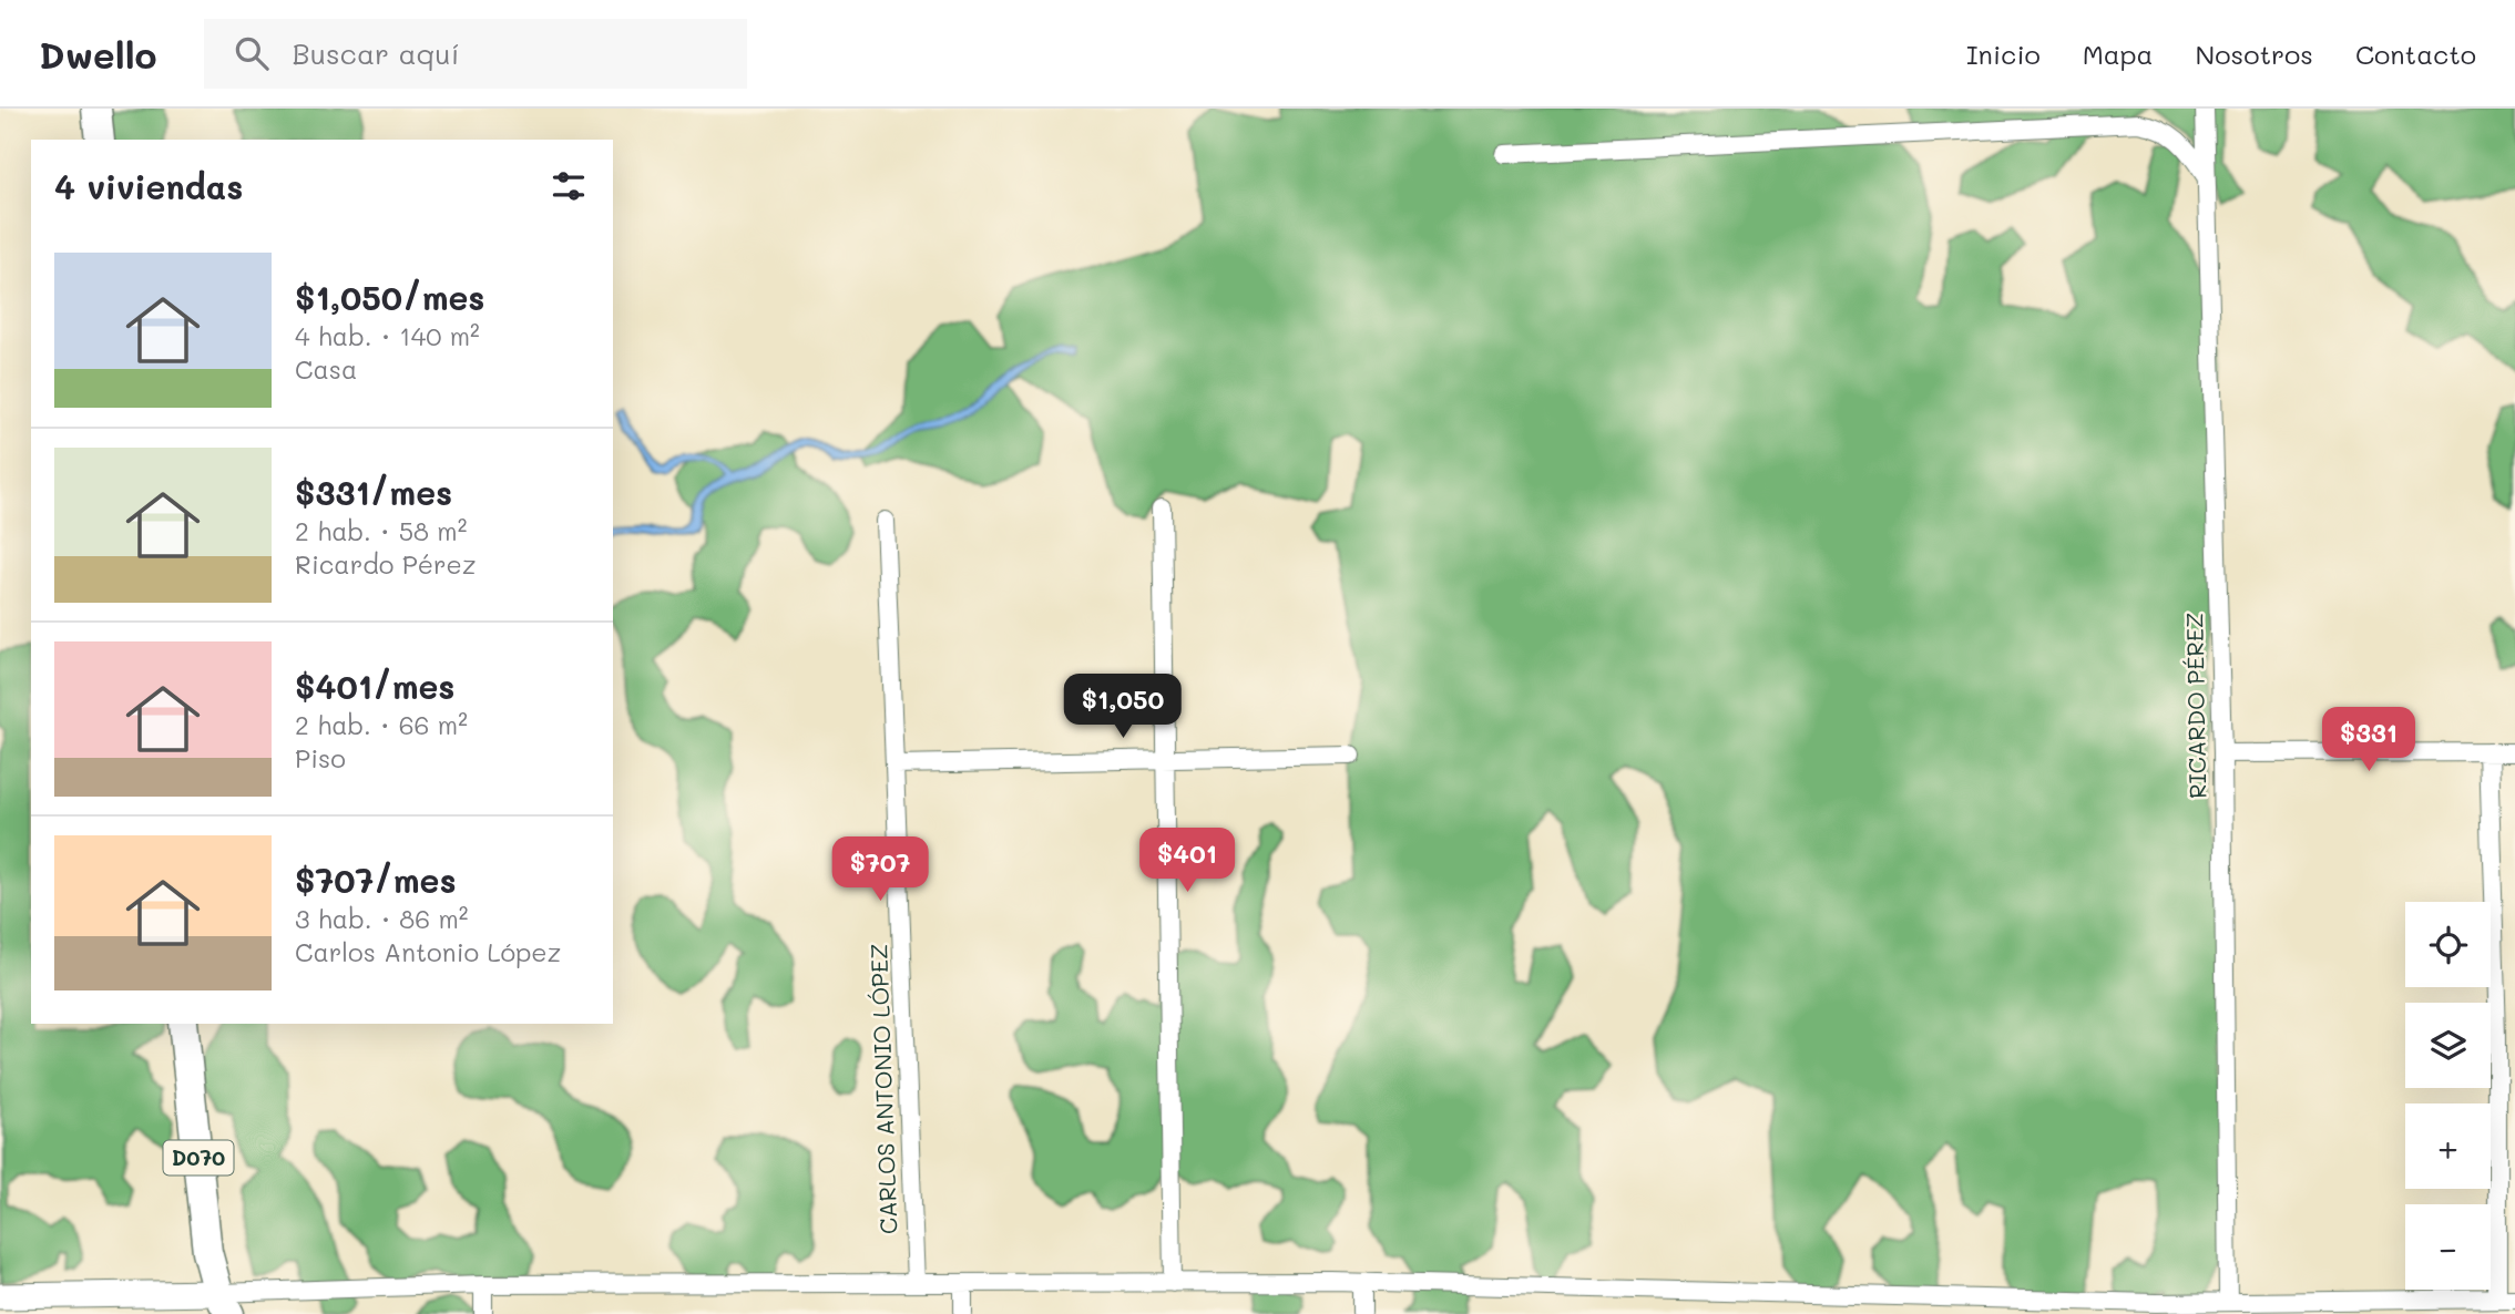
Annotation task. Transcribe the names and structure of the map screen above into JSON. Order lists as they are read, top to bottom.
{
  "streets": {
    "main road": ["D070"],
    "street": ["RICARDO PÉREZ", "CARLOS ANTONIO LÓPEZ"]
  },
  "page": {
    "header": "Dwello",
    "search": "Buscar aquí",
    "nav": [
      "Inicio",
      "Mapa",
      "Nosotros",
      "Contacto"
    ],
    "heading": "4 viviendas",
    "list": [
      {
        "name": "$1,050/mes",
        "note": "4 hab. · 140 m² · Casa"
      },
      {
        "name": "$331/mes",
        "note": "2 hab. · 58 m² · Ricardo Pérez"
      },
      {
        "name": "$401/mes",
        "note": "2 hab. · 66 m² · Piso"
      },
      {
        "name": "$707/mes",
        "note": "3 hab. · 86 m² · Carlos Antonio López"
      }
    ],
    "price": [
      "$1,050",
      "$331",
      "$401",
      "$707"
    ],
    "map_buttons": ["+", "−"]
  }
}
